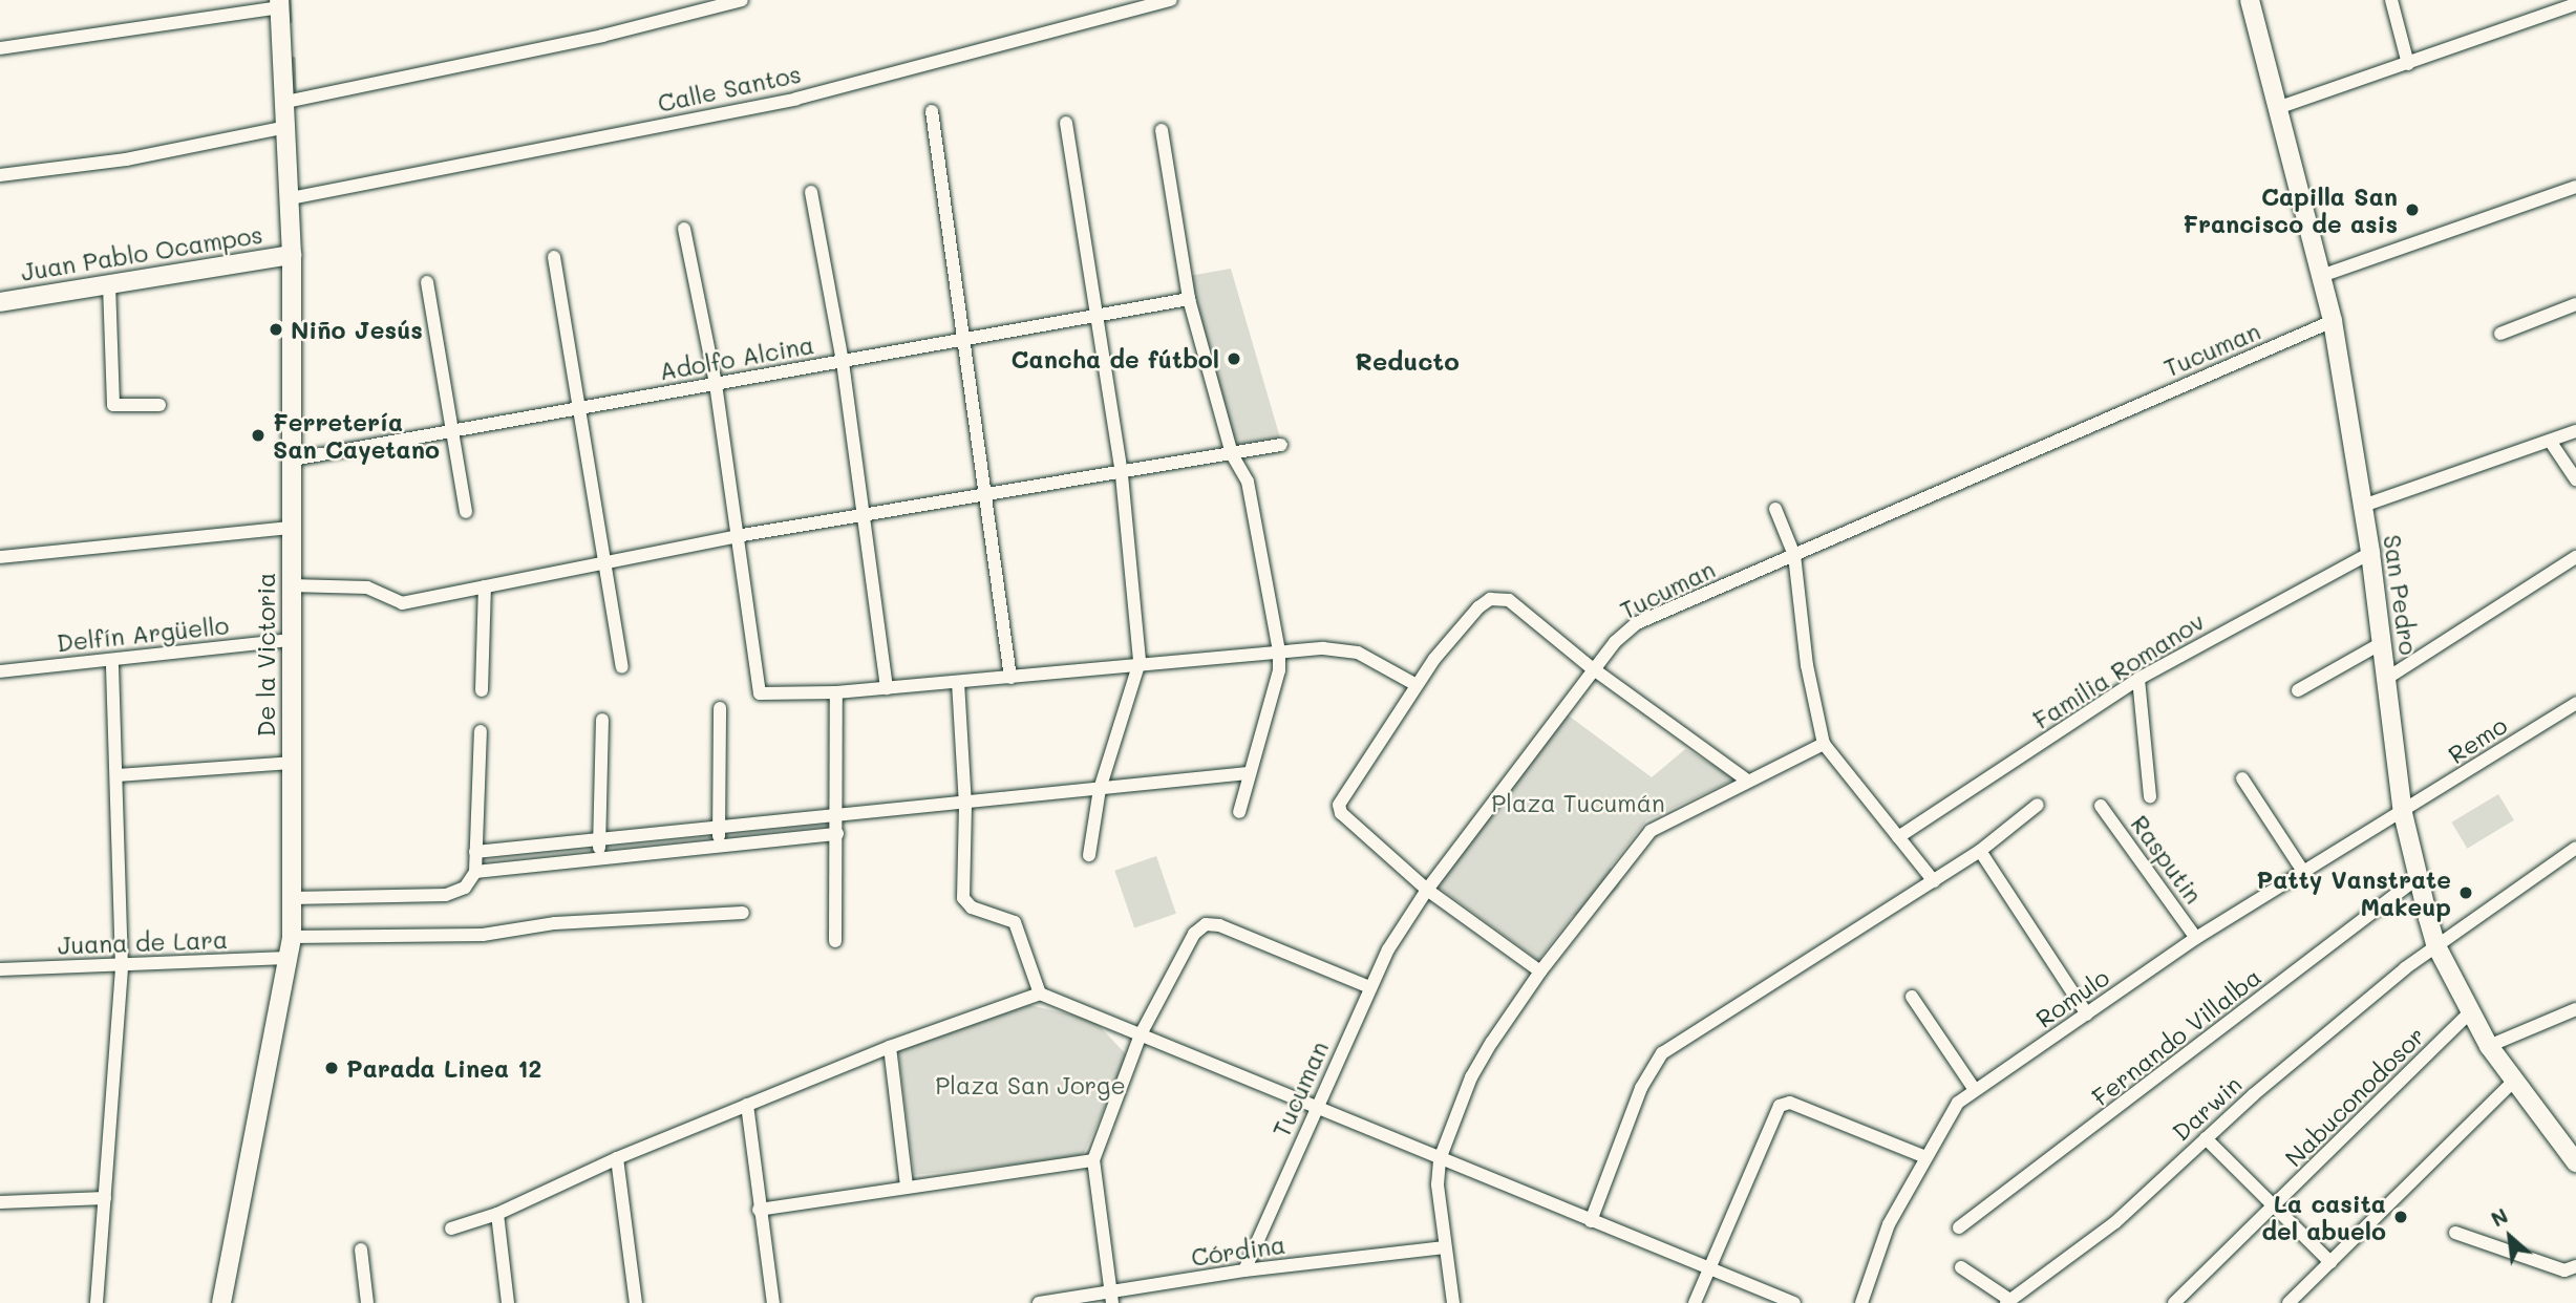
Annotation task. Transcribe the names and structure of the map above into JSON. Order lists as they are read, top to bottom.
{
  "streets": {
    "main road": ["Juan Pablo Ocampos", "San Pedro", "De la Victoria"],
    "street": [
      "Calle Santos",
      "Tucuman",
      "Adolfo Alcina",
      "Delfín Argüello",
      "Familia Romanov",
      "Remo",
      "Rasputin",
      "Juana de Lara",
      "Romulo",
      "Fernando Villalba",
      "Nabuconodosor",
      "Darwin",
      "Córdina"
    ]
  },
  "crossings": [
    ["Calle Santos", "De la Victoria"],
    ["Juan Pablo Ocampos", "De la Victoria"],
    ["Tucuman", "San Pedro"],
    ["Tucuman", "Córdina"],
    ["Adolfo Alcina", "De la Victoria"],
    ["San Pedro", "Familia Romanov"],
    ["San Pedro", "Remo"],
    ["San Pedro", "Romulo"],
    ["San Pedro", "Fernando Villalba"],
    ["San Pedro", "Nabuconodosor"],
    ["San Pedro", "Darwin"],
    ["Delfín Argüello", "De la Victoria"],
    ["De la Victoria", "Juana de Lara"],
    ["Familia Romanov", "Rasputin"],
    ["Remo", "Romulo"],
    ["Rasputin", "Romulo"]
  ],
  "districts": ["Reducto"],
  "parks": ["Plaza Tucumán", "Plaza San Jorge"],
  "places": [
    "Capilla San Francisco de asis",
    "Niño Jesús",
    "Cancha de fútbol",
    "Ferretería San Cayetano",
    "Patty Vanstrate Makeup",
    "Parada Linea 12",
    "La casita del abuelo"
  ],
  "north": "top left"
}
